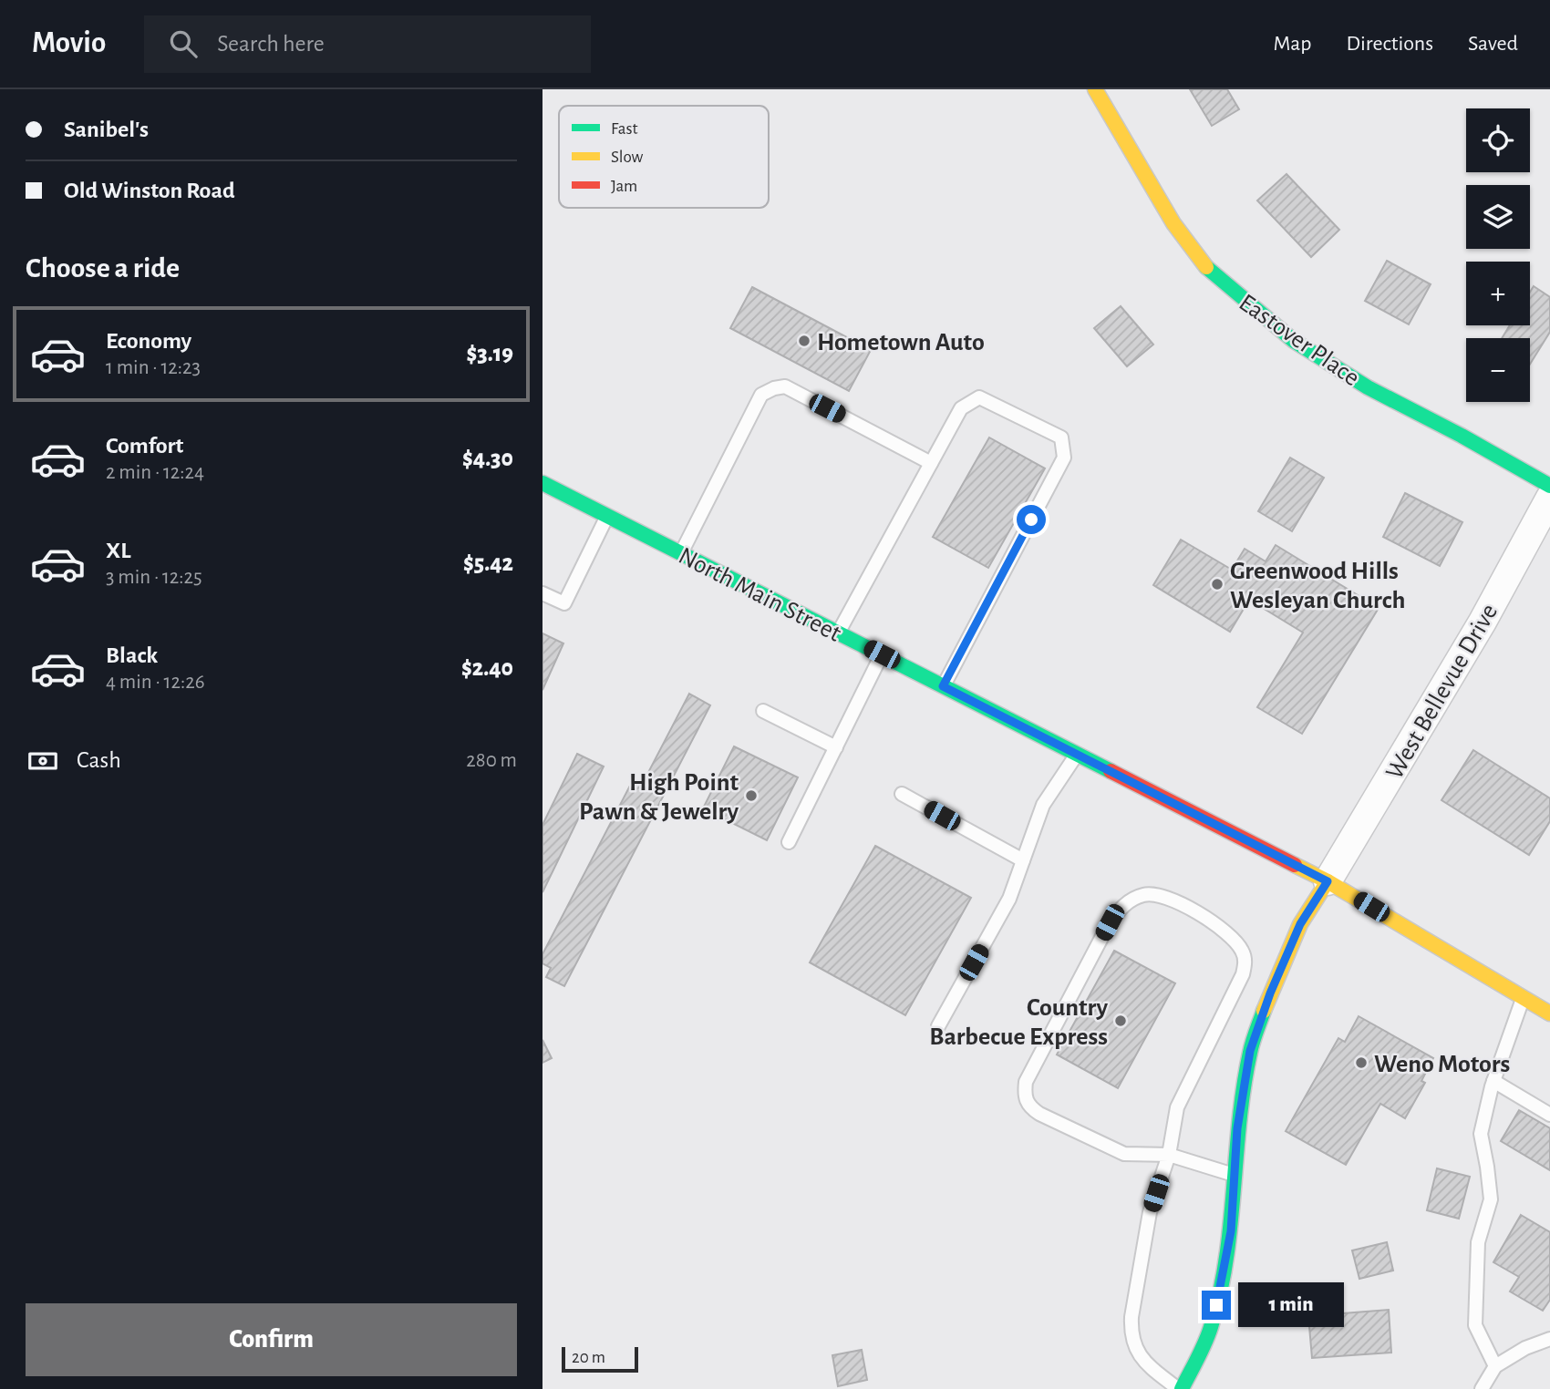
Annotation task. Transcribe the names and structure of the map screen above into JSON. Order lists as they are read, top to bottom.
{
  "streets": {
    "main road": ["Eastover Place", "North Main Street"],
    "street": ["West Bellevue Drive"]
  },
  "crossings": [
    ["North Main Street", "West Bellevue Drive"]
  ],
  "places": [
    "Hometown Auto",
    "Greenwood Hills Wesleyan Church",
    "High Point Pawn & Jewelry",
    "Country Barbecue Express",
    "Weno Motors"
  ],
  "legend": ["Fast", "Slow", "Jam"],
  "scale_bar": "20 m",
  "page": {
    "header": "Movio",
    "search": "Search here",
    "nav": ["Map", "Directions", "Saved"],
    "banner": ["Sanibel's", "Old Winston Road"],
    "map_buttons": ["+", "−"],
    "heading": "Choose a ride",
    "list": [
      {
        "name": "Economy",
        "note": "1 min · 12:23",
        "value": "$3.19"
      },
      {
        "name": "Comfort",
        "note": "2 min · 12:24",
        "value": "$4.30"
      },
      {
        "name": "XL",
        "note": "3 min · 12:25",
        "value": "$5.42"
      },
      {
        "name": "Black",
        "note": "4 min · 12:26",
        "value": "$2.40"
      }
    ],
    "pay": ["Cash", "280 m"],
    "bubble": "1 min",
    "buttons": "Confirm",
    "scale": "20 m"
  }
}
